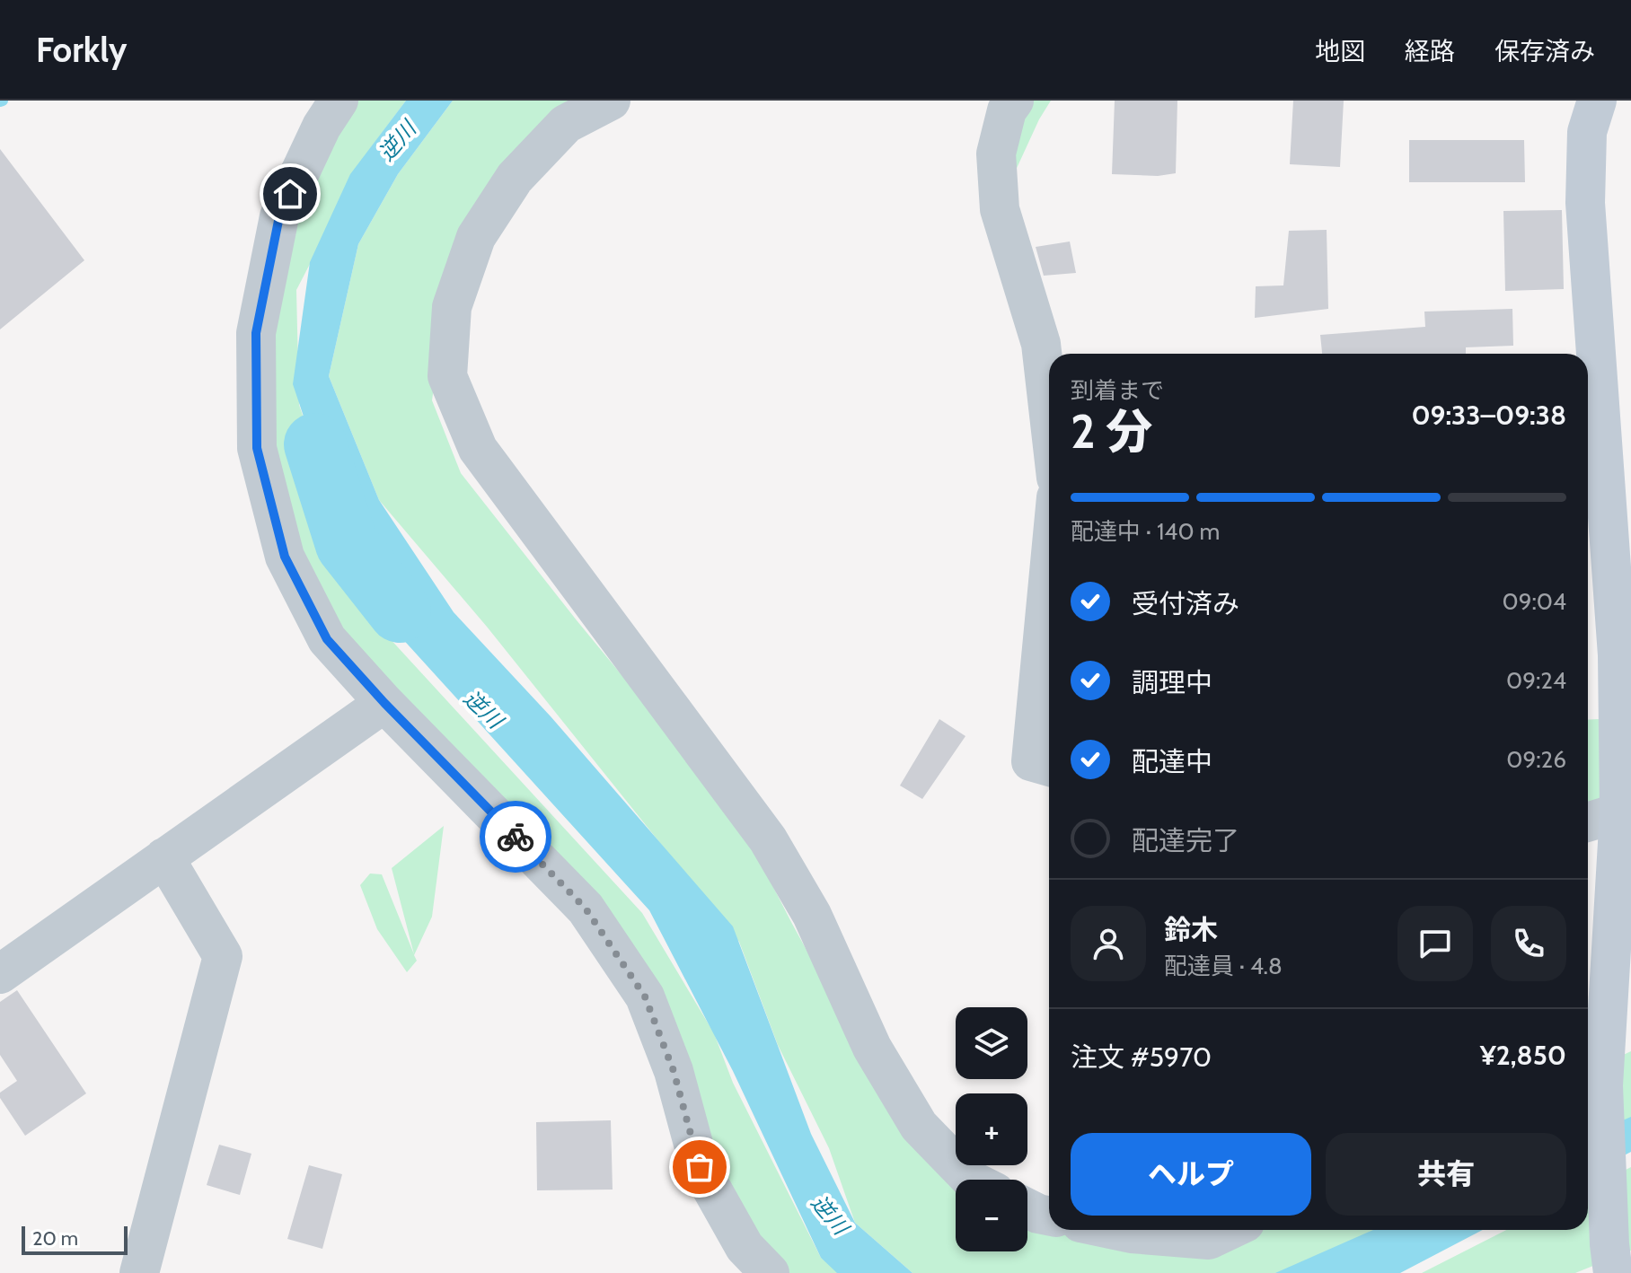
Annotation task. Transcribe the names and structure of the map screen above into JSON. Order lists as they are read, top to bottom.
{
  "water": ["逆川"],
  "scale_bar": "20 m",
  "page": {
    "header": "Forkly",
    "nav": ["地図", "経路", "保存済み"],
    "heading": ["2 分", "到着まで", "09:33–09:38"],
    "panel": [
      "鈴木",
      "配達員 · 4.8",
      "注文 #5970",
      "¥2,850"
    ],
    "bar": "配達中 · 140 m",
    "list": [
      ["受付済み", "09:04"],
      ["調理中", "09:24"],
      ["配達中", "09:26"],
      "配達完了"
    ],
    "map_buttons": ["+", "−"],
    "buttons": ["ヘルプ", "共有"],
    "scale": "20 m"
  }
}
